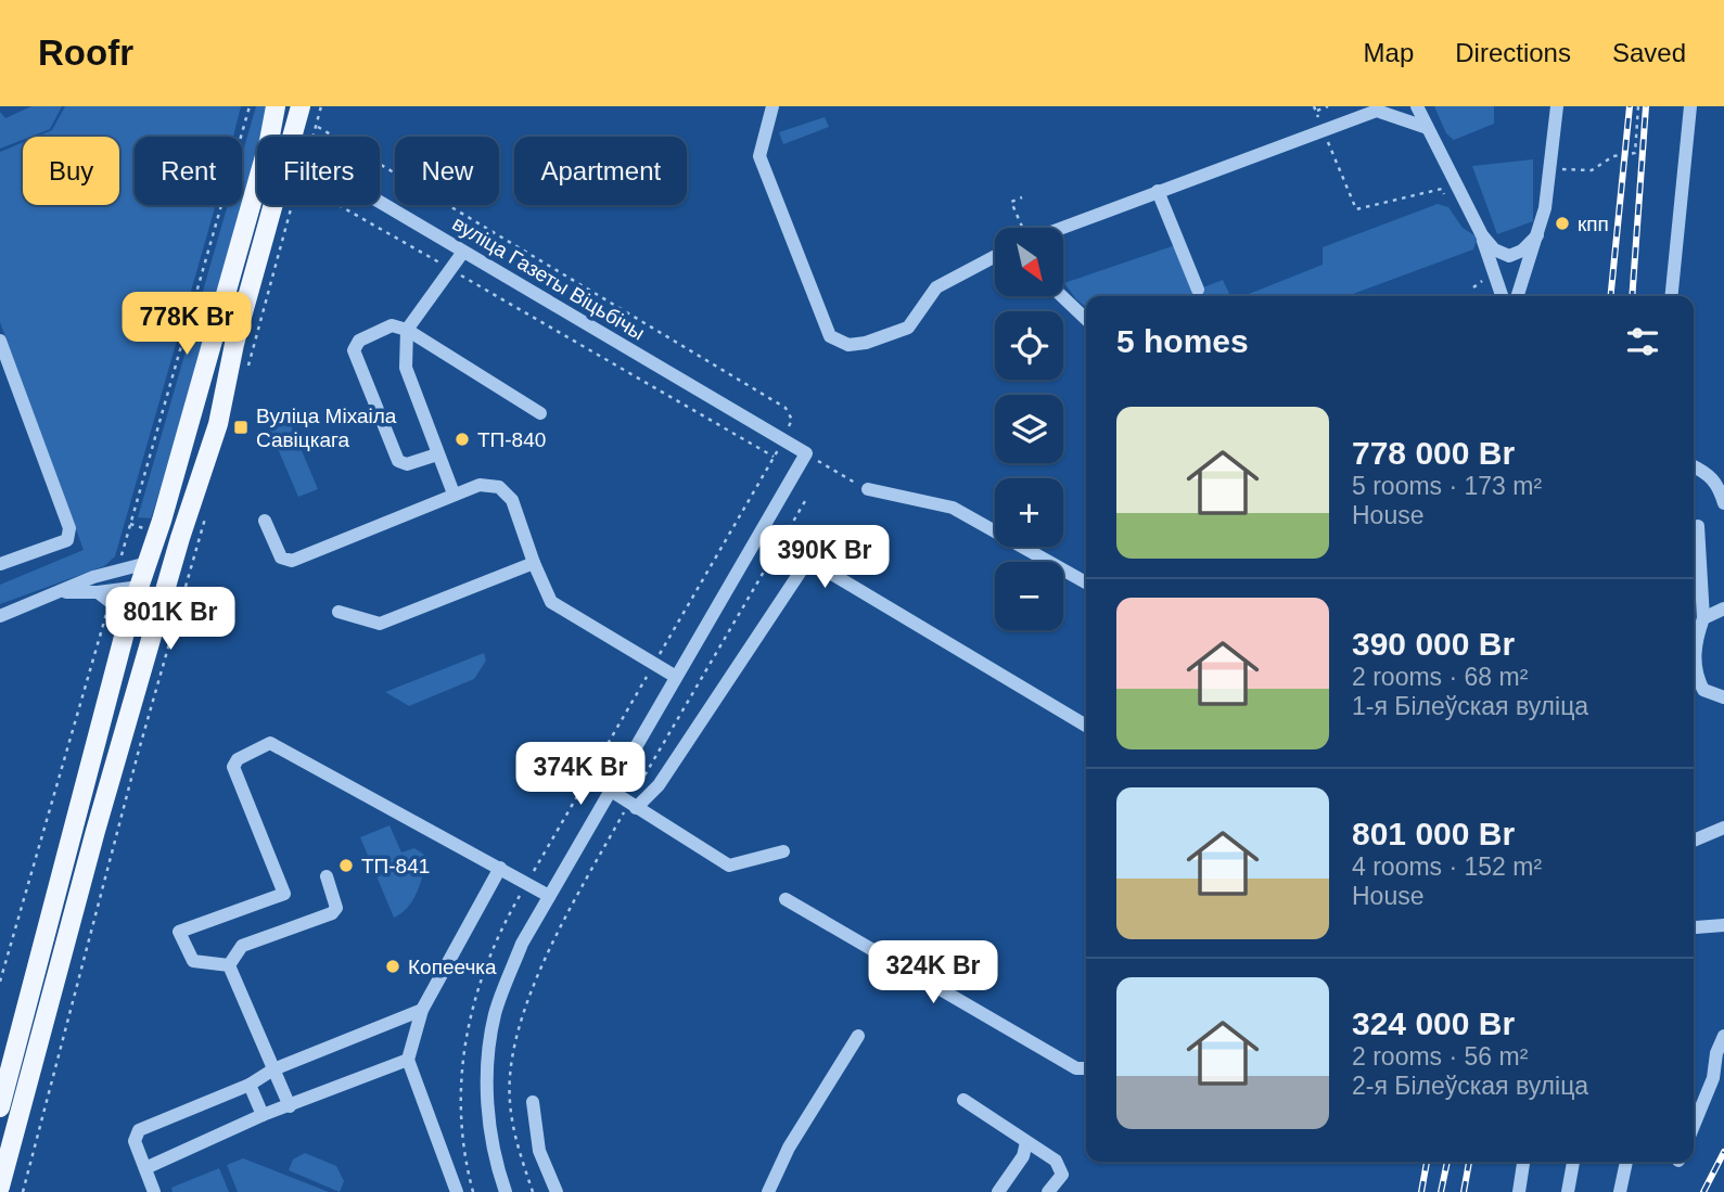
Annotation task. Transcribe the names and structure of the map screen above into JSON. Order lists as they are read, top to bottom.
{
  "streets": {
    "street": ["вуліца Газеты Віцьбічы"]
  },
  "places": {
    "other": [
      "кпп",
      "ТП-840",
      "ТП-841",
      "Копеечка"
    ],
    "transit": ["Вуліца Міхаіла Савіцкага"]
  },
  "north": "bottom right",
  "page": {
    "header": "Roofr",
    "nav": ["Map", "Directions", "Saved"],
    "chip": [
      "Buy",
      "Rent",
      "Filters",
      "New",
      "Apartment"
    ],
    "map_buttons": ["+", "−"],
    "price": [
      "778K Br",
      "390K Br",
      "801K Br",
      "374K Br",
      "324K Br"
    ],
    "heading": "5 homes",
    "list": [
      {
        "name": "778 000 Br",
        "note": "5 rooms · 173 m² · House"
      },
      {
        "name": "390 000 Br",
        "note": "2 rooms · 68 m² · 1-я Білеўская вуліца"
      },
      {
        "name": "801 000 Br",
        "note": "4 rooms · 152 m² · House"
      },
      {
        "name": "324 000 Br",
        "note": "2 rooms · 56 m² · 2-я Білеўская вуліца"
      }
    ]
  }
}
